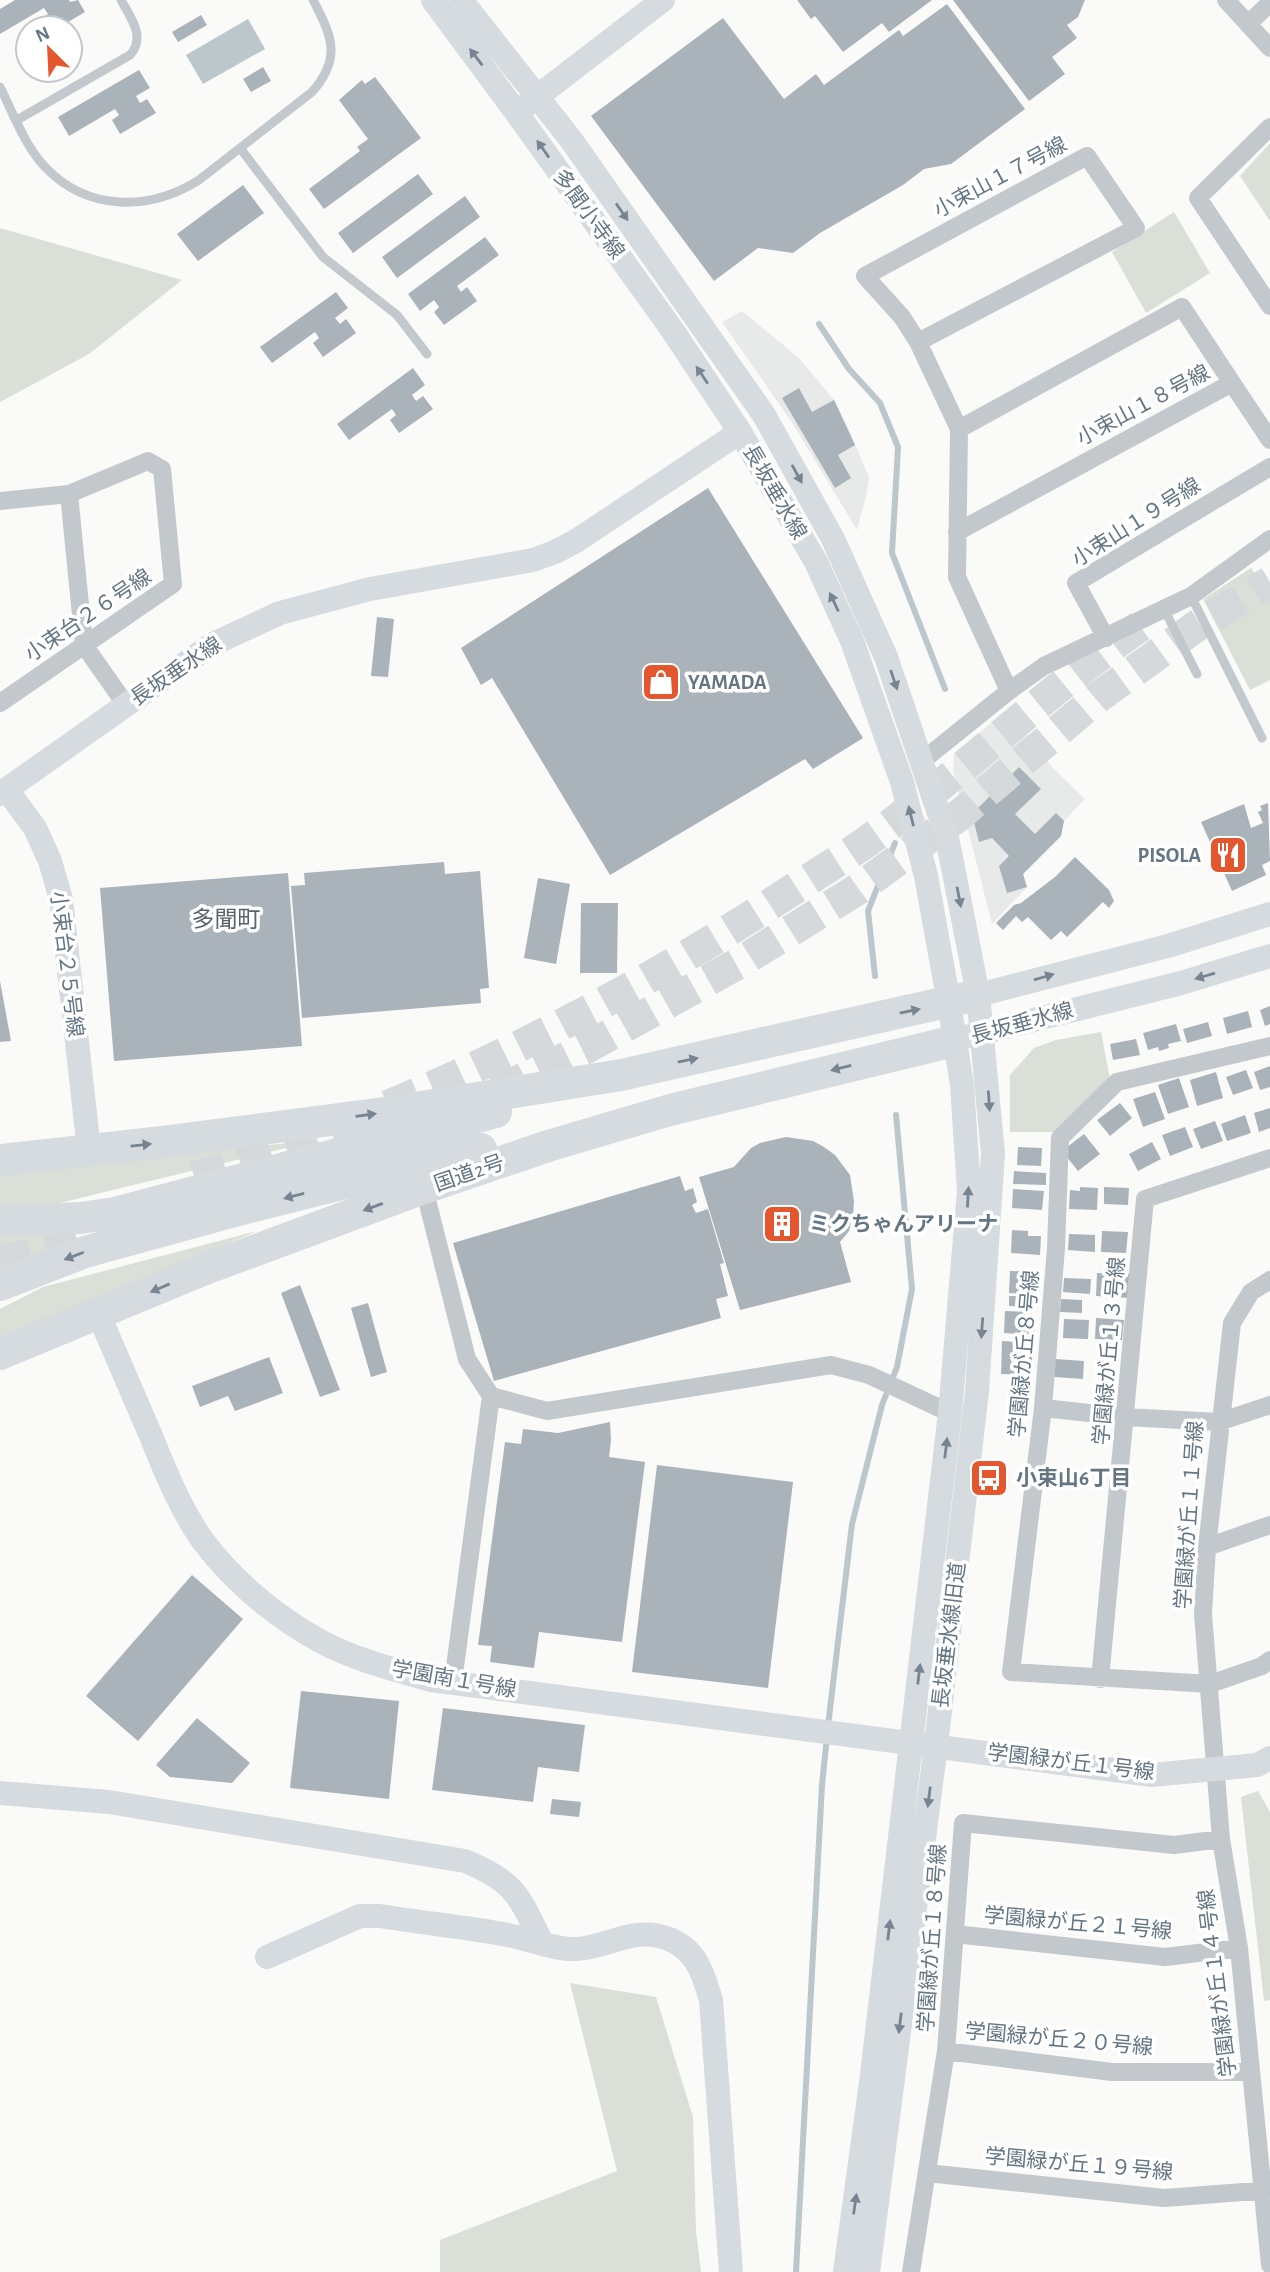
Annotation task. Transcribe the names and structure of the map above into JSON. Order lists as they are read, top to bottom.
{
  "streets": {
    "highway": ["国道2号"],
    "street": [
      "小束山１７号線",
      "多聞小寺線",
      "小束山１８号線",
      "長坂垂水線",
      "小束山１９号線",
      "小束台２６号線",
      "小束台２５号線",
      "学園緑が丘１３号線",
      "学園緑が丘８号線",
      "学園緑が丘１１号線",
      "長坂垂水線旧道",
      "学園南１号線",
      "学園緑が丘１号線",
      "学園緑が丘２１号線",
      "学園緑が丘１８号線",
      "学園緑が丘１４号線",
      "学園緑が丘２０号線",
      "学園緑が丘１９号線"
    ]
  },
  "crossings": [
    ["小束山１７号線", "小束山１８号線"],
    ["多聞小寺線", "長坂垂水線"],
    ["長坂垂水線", "小束台２５号線"],
    ["長坂垂水線", "国道2号"],
    ["長坂垂水線", "長坂垂水線旧道"],
    ["国道2号", "長坂垂水線旧道"],
    ["国道2号", "学園南１号線"],
    ["学園緑が丘１３号線", "学園緑が丘８号線"],
    ["学園緑が丘８号線", "学園緑が丘１１号線"],
    ["学園緑が丘１１号線", "学園緑が丘１号線"],
    ["学園緑が丘１１号線", "学園緑が丘１４号線"],
    ["長坂垂水線旧道", "学園緑が丘１号線"],
    ["学園南１号線", "学園緑が丘１号線"],
    ["学園緑が丘１号線", "学園緑が丘１４号線"],
    ["学園緑が丘２１号線", "学園緑が丘１８号線"],
    ["学園緑が丘２１号線", "学園緑が丘１４号線"],
    ["学園緑が丘１８号線", "学園緑が丘１４号線"],
    ["学園緑が丘１８号線", "学園緑が丘２０号線"],
    ["学園緑が丘１８号線", "学園緑が丘１９号線"],
    ["学園緑が丘１４号線", "学園緑が丘２０号線"],
    ["学園緑が丘１４号線", "学園緑が丘１９号線"]
  ],
  "districts": ["多聞町"],
  "places": {
    "shop": ["YAMADA"],
    "restaurant": ["PISOLA"],
    "building": ["ミクちゃんアリーナ"],
    "bus stop": ["小束山6丁目"]
  },
  "north": "top left"
}
